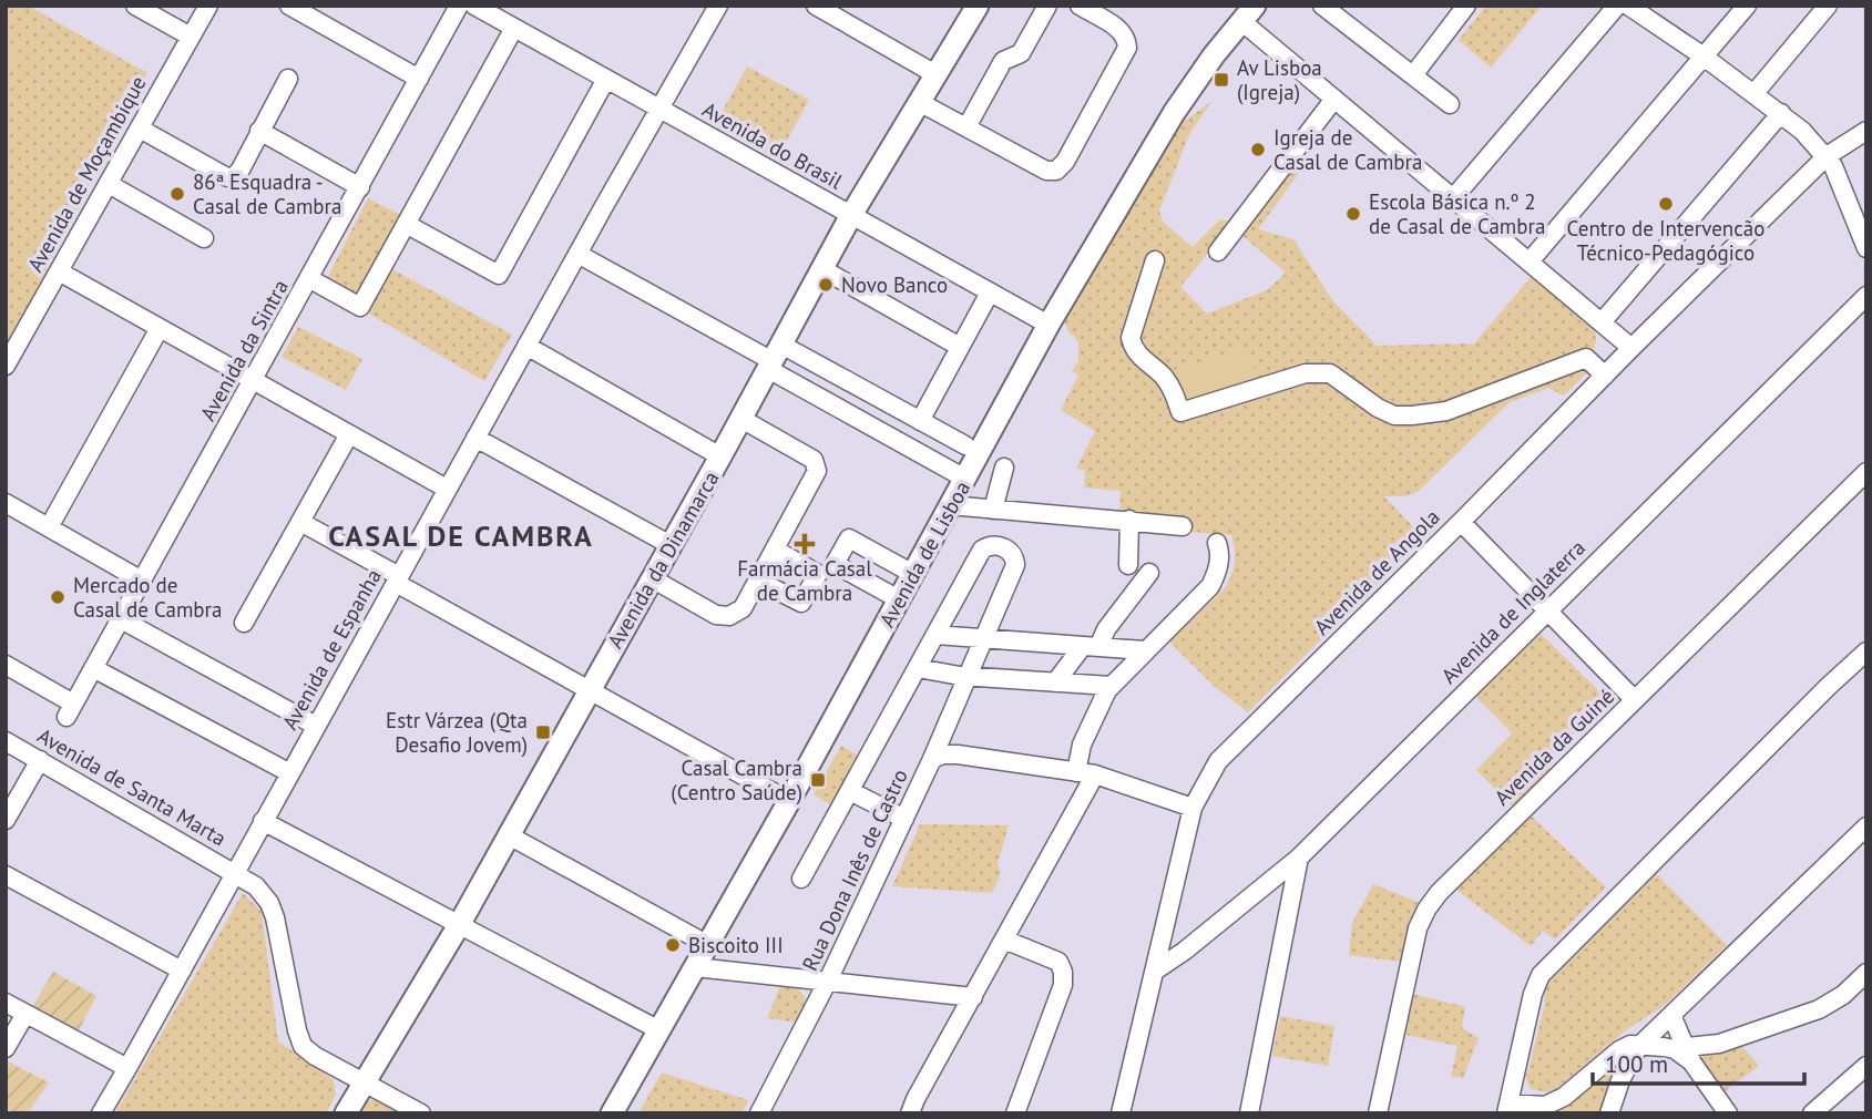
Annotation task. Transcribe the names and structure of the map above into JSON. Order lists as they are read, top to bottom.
{
  "streets": {
    "main road": ["Avenida de Lisboa", "Avenida da Dinamarca"],
    "street": [
      "Avenida do Brasil",
      "Avenida de Moçambique",
      "Avenida da Sintra",
      "Avenida de Angola",
      "Avenida de Inglaterra",
      "Avenida de Espanha",
      "Avenida da Guiné",
      "Avenida de Santa Marta",
      "Rua Dona Inês de Castro"
    ]
  },
  "crossings": [
    ["Avenida do Brasil", "Avenida de Lisboa"],
    ["Avenida do Brasil", "Avenida da Dinamarca"],
    ["Avenida do Brasil", "Avenida de Espanha"],
    ["Avenida da Dinamarca", "Avenida de Santa Marta"],
    ["Avenida de Angola", "Avenida de Inglaterra"],
    ["Avenida de Angola", "Rua Dona Inês de Castro"],
    ["Avenida de Espanha", "Avenida de Santa Marta"]
  ],
  "districts": ["CASAL DE CAMBRA"],
  "places": {
    "transit": ["Av Lisboa (Igreja)", "Estr Várzea (Qta Desafio Jovem)", "Casal Cambra (Centro Saúde)"],
    "other": [
      "Igreja de Casal de Cambra",
      "86ª Esquadra - Casal de Cambra",
      "Centro de Intervencão Técnico-Pedagógico",
      "Escola Básica n.º 2 de Casal de Cambra",
      "Novo Banco",
      "Mercado de Casal de Cambra",
      "Biscoito III"
    ],
    "health": ["Farmácia Casal de Cambra"]
  },
  "scale_bar": "100 m"
}
